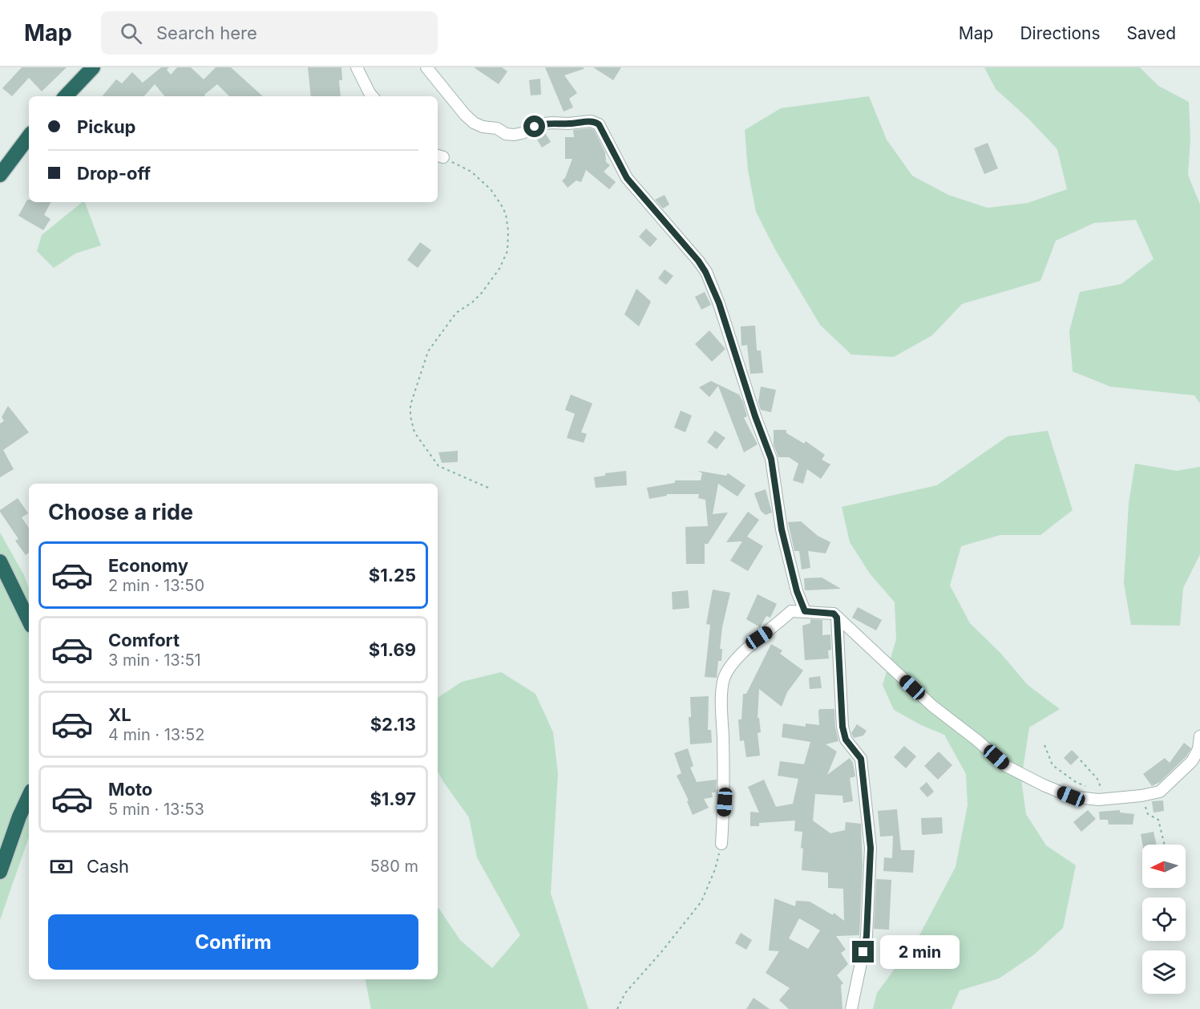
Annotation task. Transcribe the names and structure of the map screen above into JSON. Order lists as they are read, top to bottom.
{
  "north": "left",
  "page": {
    "header": "Map",
    "search": "Search here",
    "nav": ["Map", "Directions", "Saved"],
    "banner": ["Pickup", "Drop-off"],
    "heading": "Choose a ride",
    "list": [
      {
        "name": "Economy",
        "note": "2 min · 13:50",
        "value": "$1.25"
      },
      {
        "name": "Comfort",
        "note": "3 min · 13:51",
        "value": "$1.69"
      },
      {
        "name": "XL",
        "note": "4 min · 13:52",
        "value": "$2.13"
      },
      {
        "name": "Moto",
        "note": "5 min · 13:53",
        "value": "$1.97"
      }
    ],
    "pay": ["Cash", "580 m"],
    "buttons": "Confirm",
    "bubble": "2 min"
  }
}
